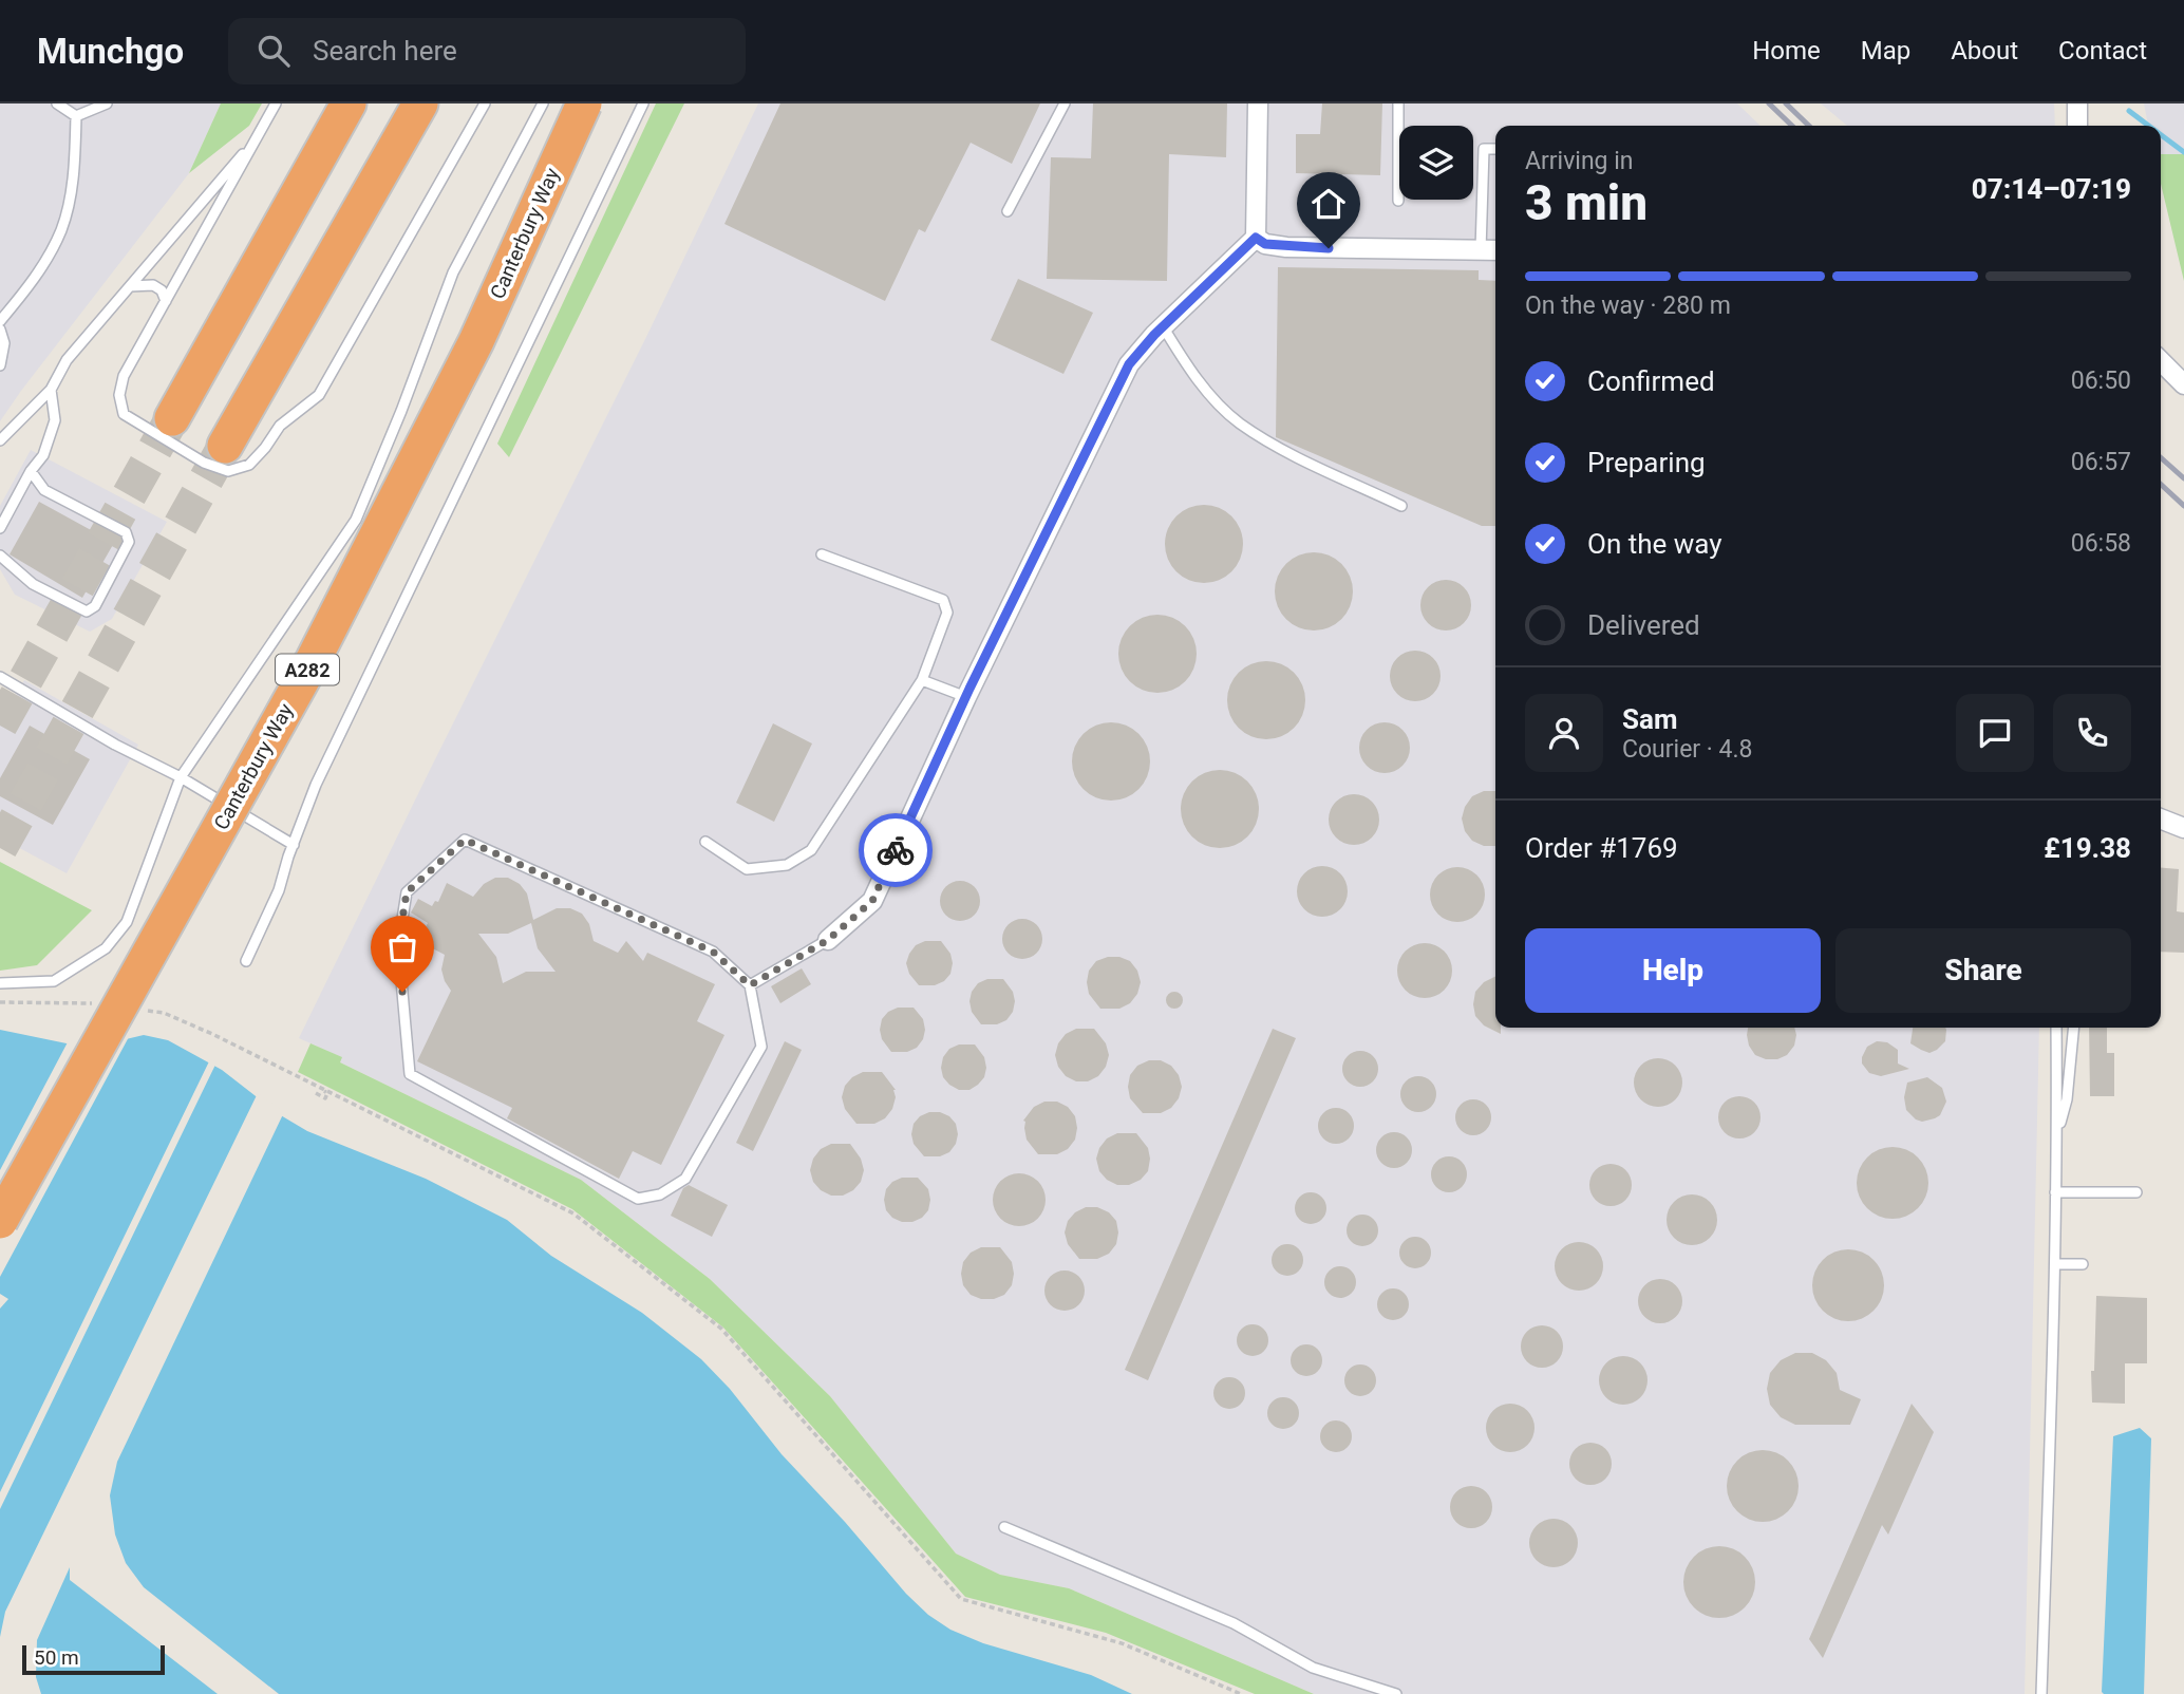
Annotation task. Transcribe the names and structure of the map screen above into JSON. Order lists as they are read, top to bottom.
{
  "streets": {
    "highway": ["Canterbury Way", "A282"]
  },
  "scale_bar": "50 m",
  "page": {
    "header": "Munchgo",
    "search": "Search here",
    "nav": [
      "Home",
      "Map",
      "About",
      "Contact"
    ],
    "heading": ["3 min", "Arriving in", "07:14–07:19"],
    "panel": [
      "Sam",
      "Courier · 4.8",
      "Order #1769",
      "£19.38"
    ],
    "bar": "On the way · 280 m",
    "list": [
      ["Confirmed", "06:50"],
      ["Preparing", "06:57"],
      ["On the way", "06:58"],
      "Delivered"
    ],
    "buttons": ["Help", "Share"],
    "scale": "50 m"
  }
}
